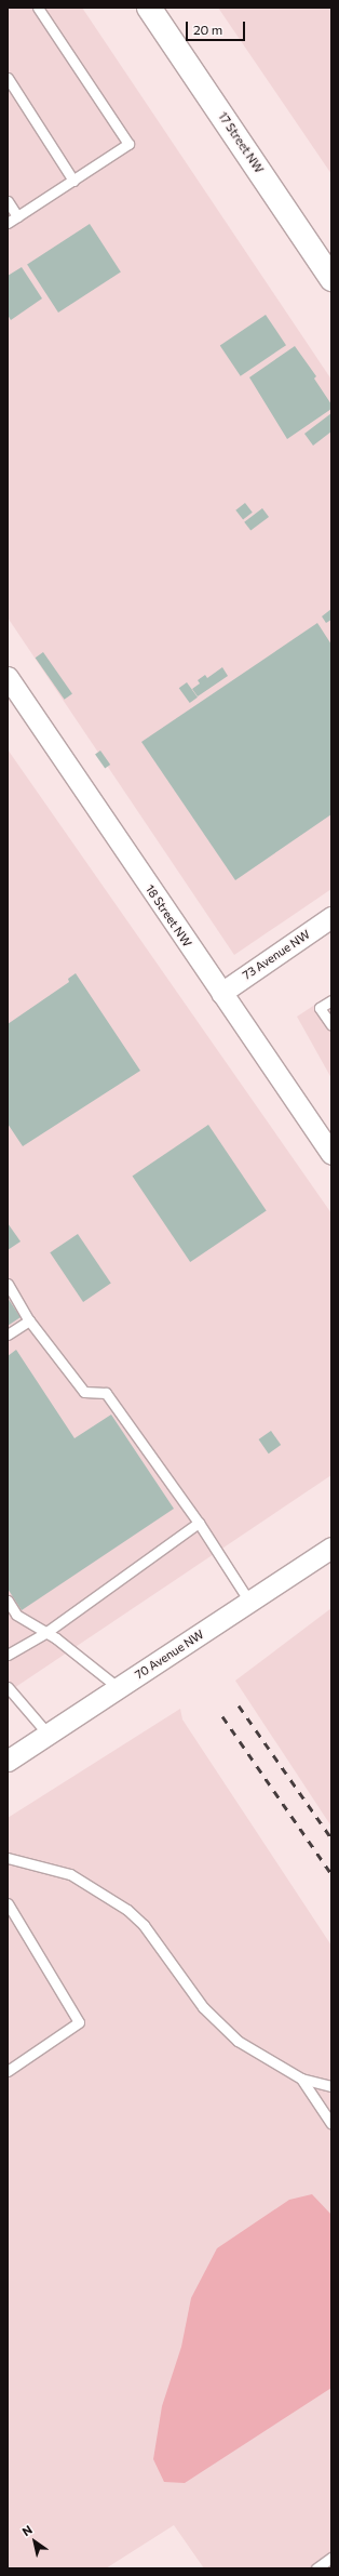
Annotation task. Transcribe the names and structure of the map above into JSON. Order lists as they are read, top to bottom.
{
  "streets": {
    "main road": ["17 Street NW"],
    "street": ["18 Street NW", "73 Avenue NW", "70 Avenue NW"]
  },
  "crossings": [
    ["18 Street NW", "73 Avenue NW"]
  ],
  "scale_bar": "20 m",
  "north": "top left"
}
